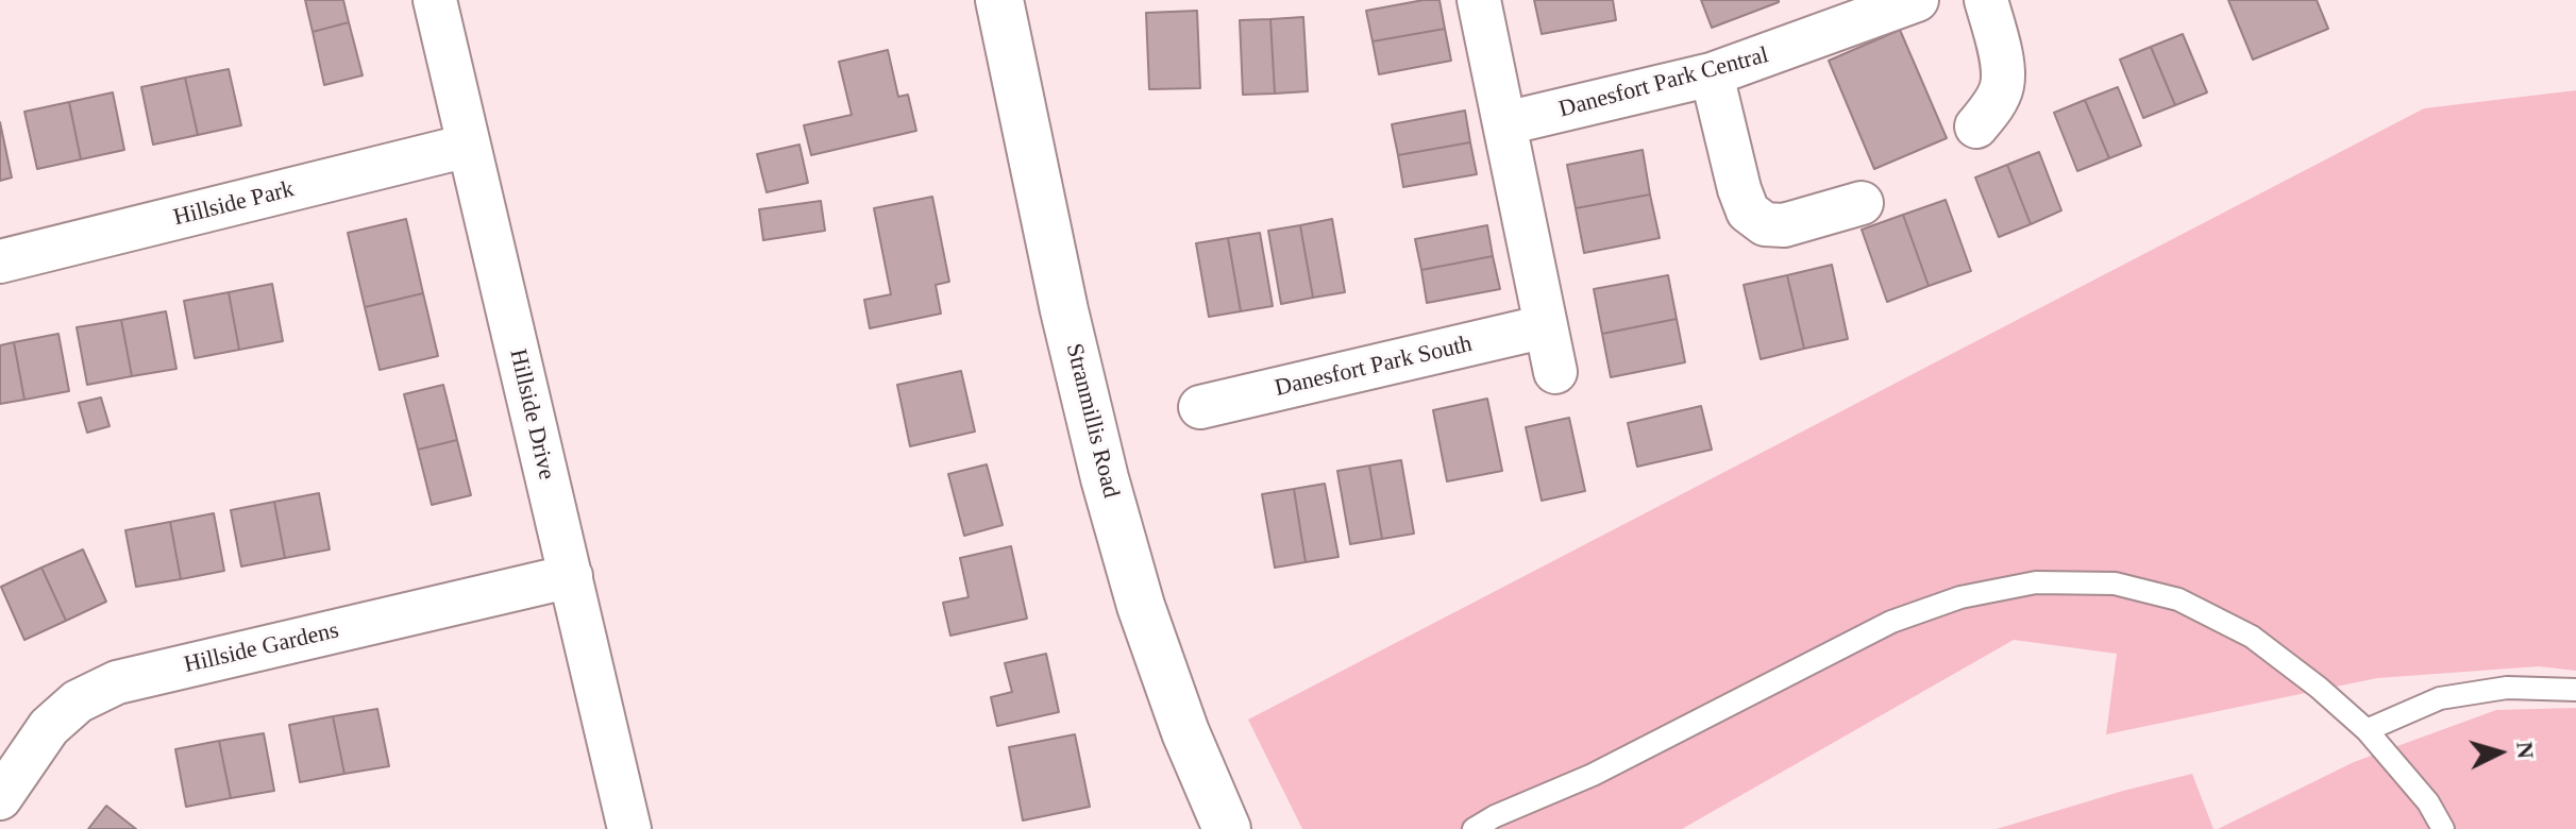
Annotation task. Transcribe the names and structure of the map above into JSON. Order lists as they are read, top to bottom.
{
  "streets": {
    "street": [
      "Danesfort Park Central",
      "Hillside Park",
      "Danesfort Park South",
      "Hillside Drive",
      "Stranmillis Road",
      "Hillside Gardens"
    ]
  },
  "crossings": [
    ["Hillside Park", "Hillside Drive"],
    ["Hillside Drive", "Hillside Gardens"]
  ],
  "north": "right"
}
